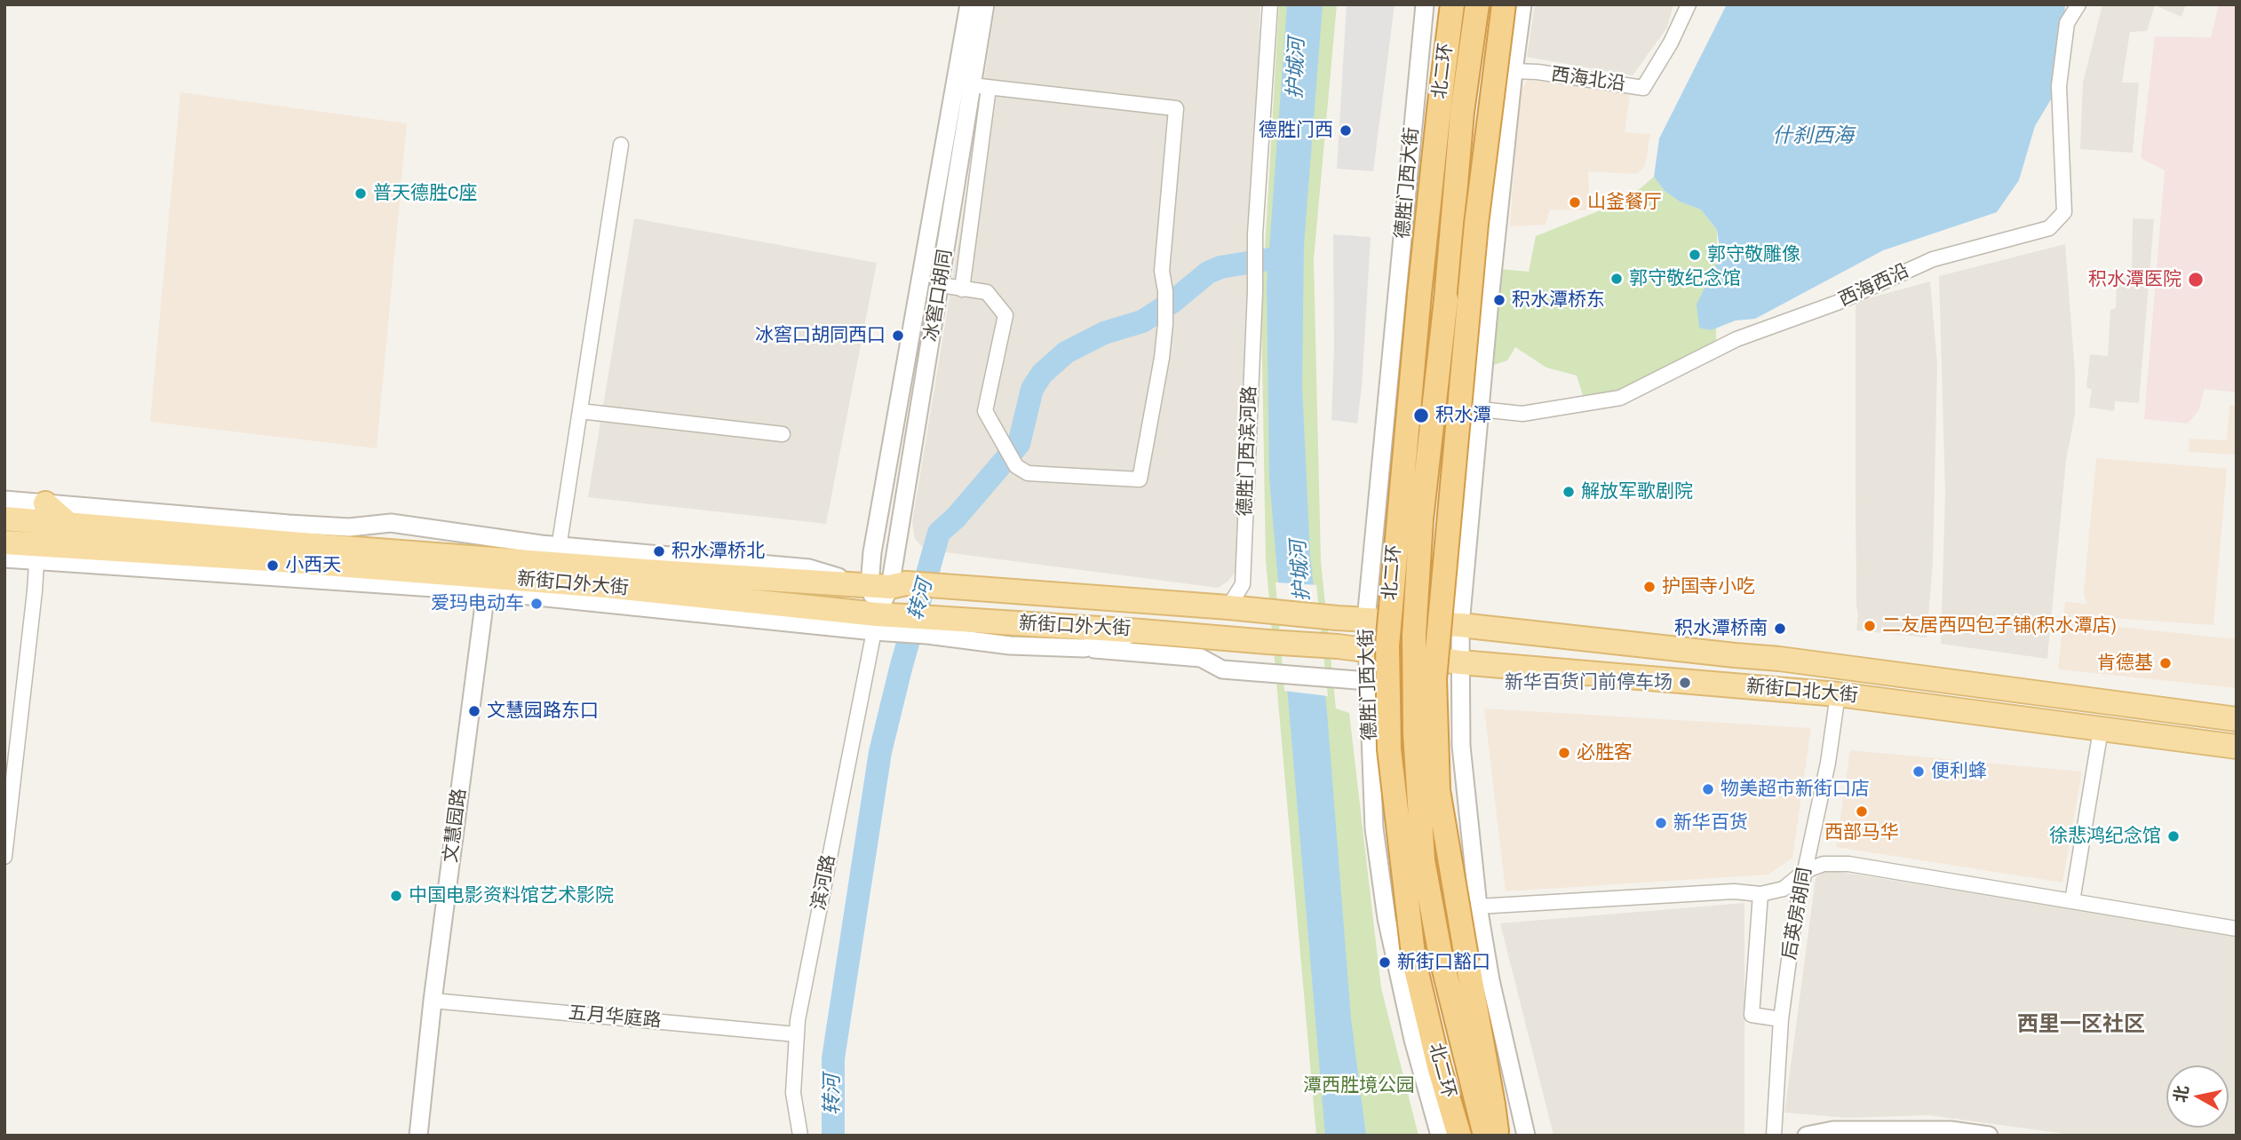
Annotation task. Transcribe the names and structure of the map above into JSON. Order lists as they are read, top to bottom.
{
  "streets": {
    "highway": ["北二环"],
    "main road": ["新街口外大街", "新街口北大街"],
    "street": [
      "西海北沿",
      "德胜门西大街",
      "西海西沿",
      "冰窖口胡同",
      "德胜门西滨河路",
      "文慧园路",
      "滨河路",
      "后英房胡同",
      "五月华庭路"
    ]
  },
  "crossings": [
    ["德胜门西大街", "新街口外大街"],
    ["德胜门西大街", "新街口北大街"],
    ["冰窖口胡同", "新街口外大街"],
    ["德胜门西滨河路", "新街口外大街"],
    ["新街口外大街", "新街口北大街"],
    ["新街口外大街", "文慧园路"],
    ["新街口外大街", "滨河路"],
    ["新街口北大街", "后英房胡同"],
    ["文慧园路", "五月华庭路"],
    ["滨河路", "五月华庭路"]
  ],
  "districts": ["西里一区社区"],
  "water": ["护城河", "什刹西海", "转河"],
  "parks": ["潭西胜境公园"],
  "places": [
    "德胜门西",
    "普天德胜C座",
    "山釜餐厅",
    "郭守敬雕像",
    "郭守敬纪念馆",
    "积水潭医院",
    "积水潭桥东",
    "冰窖口胡同西口",
    "积水潭",
    "解放军歌剧院",
    "积水潭桥北",
    "小西天",
    "护国寺小吃",
    "爱玛电动车",
    "二友居西四包子铺(积水潭店)",
    "积水潭桥南",
    "肯德基",
    "新华百货门前停车场",
    "文慧园路东口",
    "必胜客",
    "便利蜂",
    "物美超市新街口店",
    "西部马华",
    "新华百货",
    "徐悲鸿纪念馆",
    "中国电影资料馆艺术影院",
    "新街口豁口"
  ],
  "north": "left"
}
